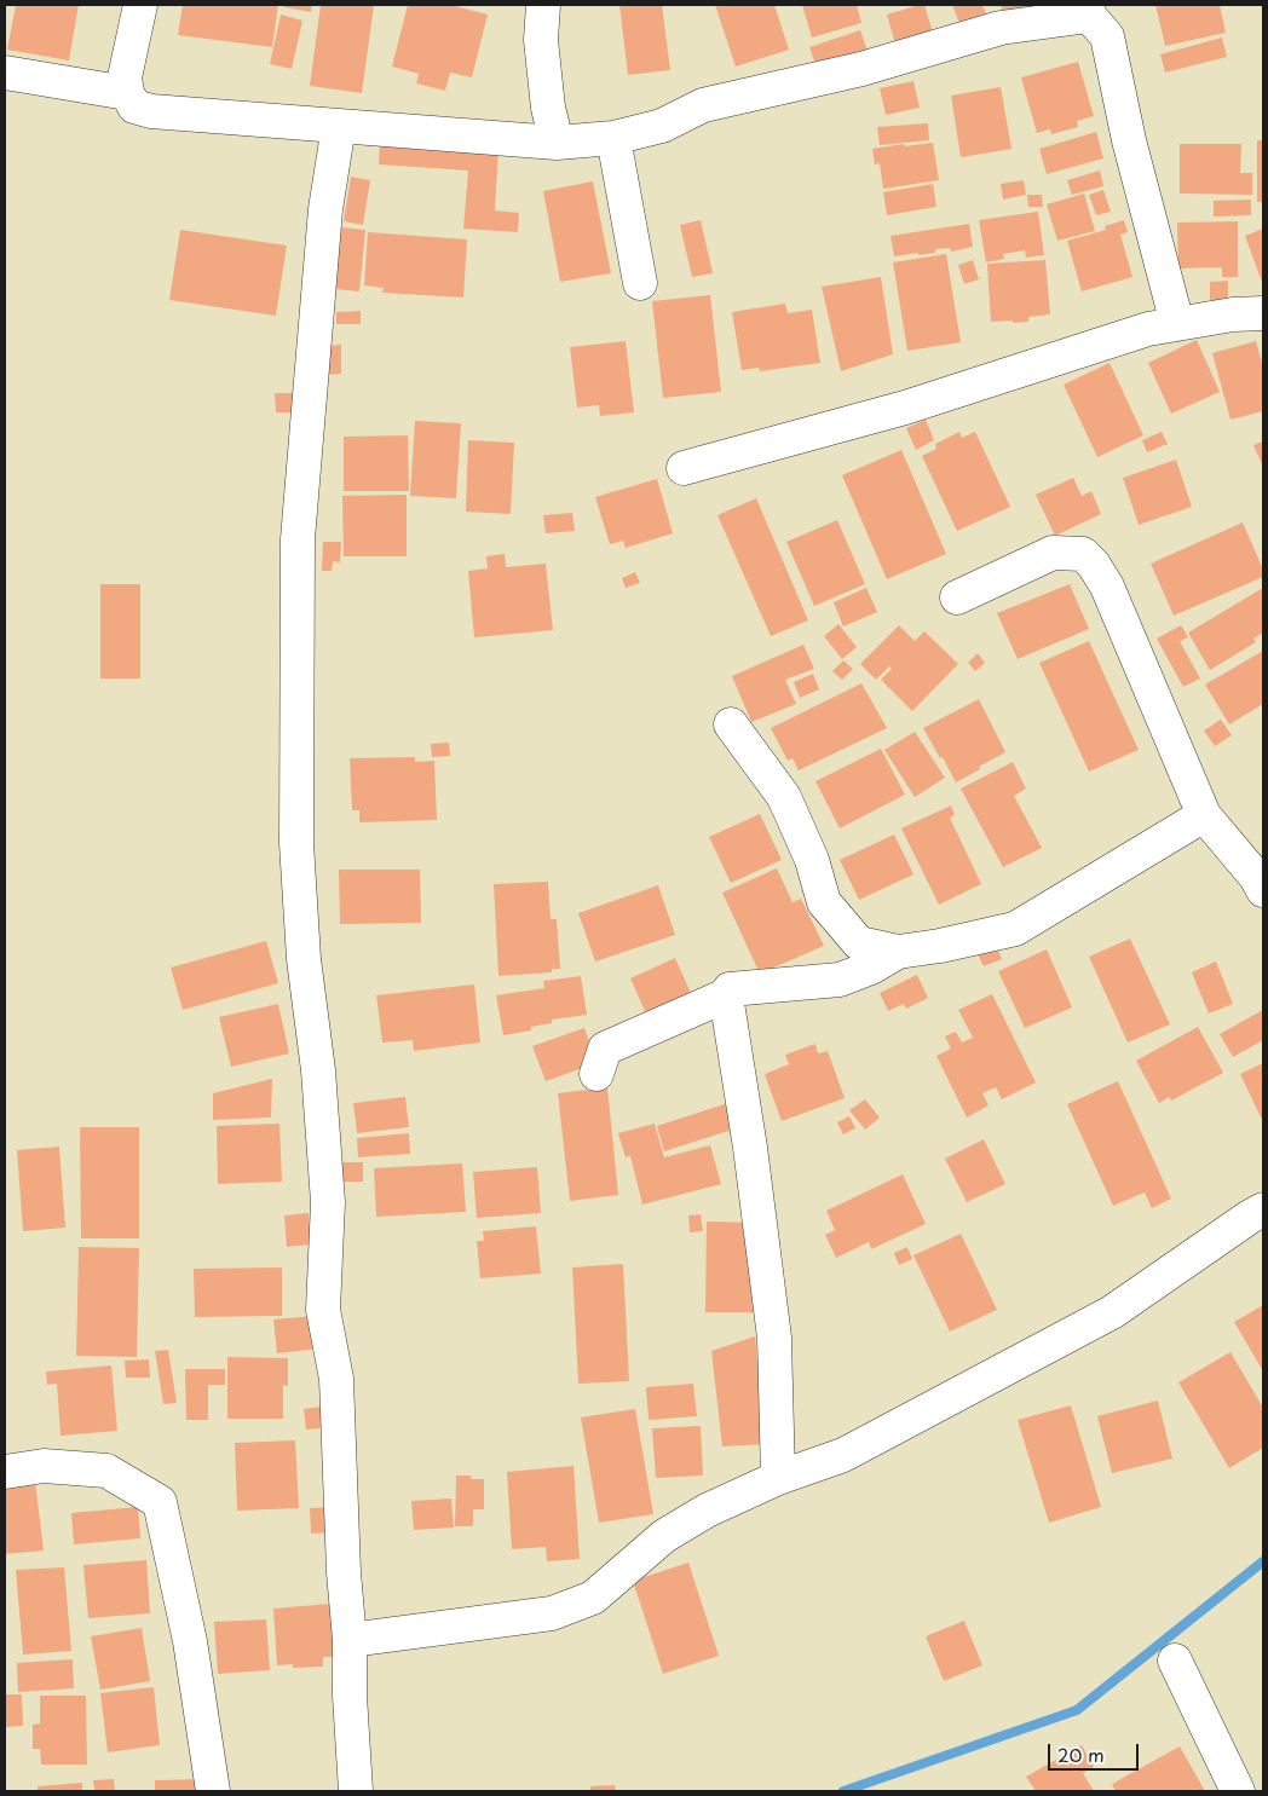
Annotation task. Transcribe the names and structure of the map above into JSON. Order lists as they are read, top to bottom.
{
  "scale_bar": "20 m"
}
